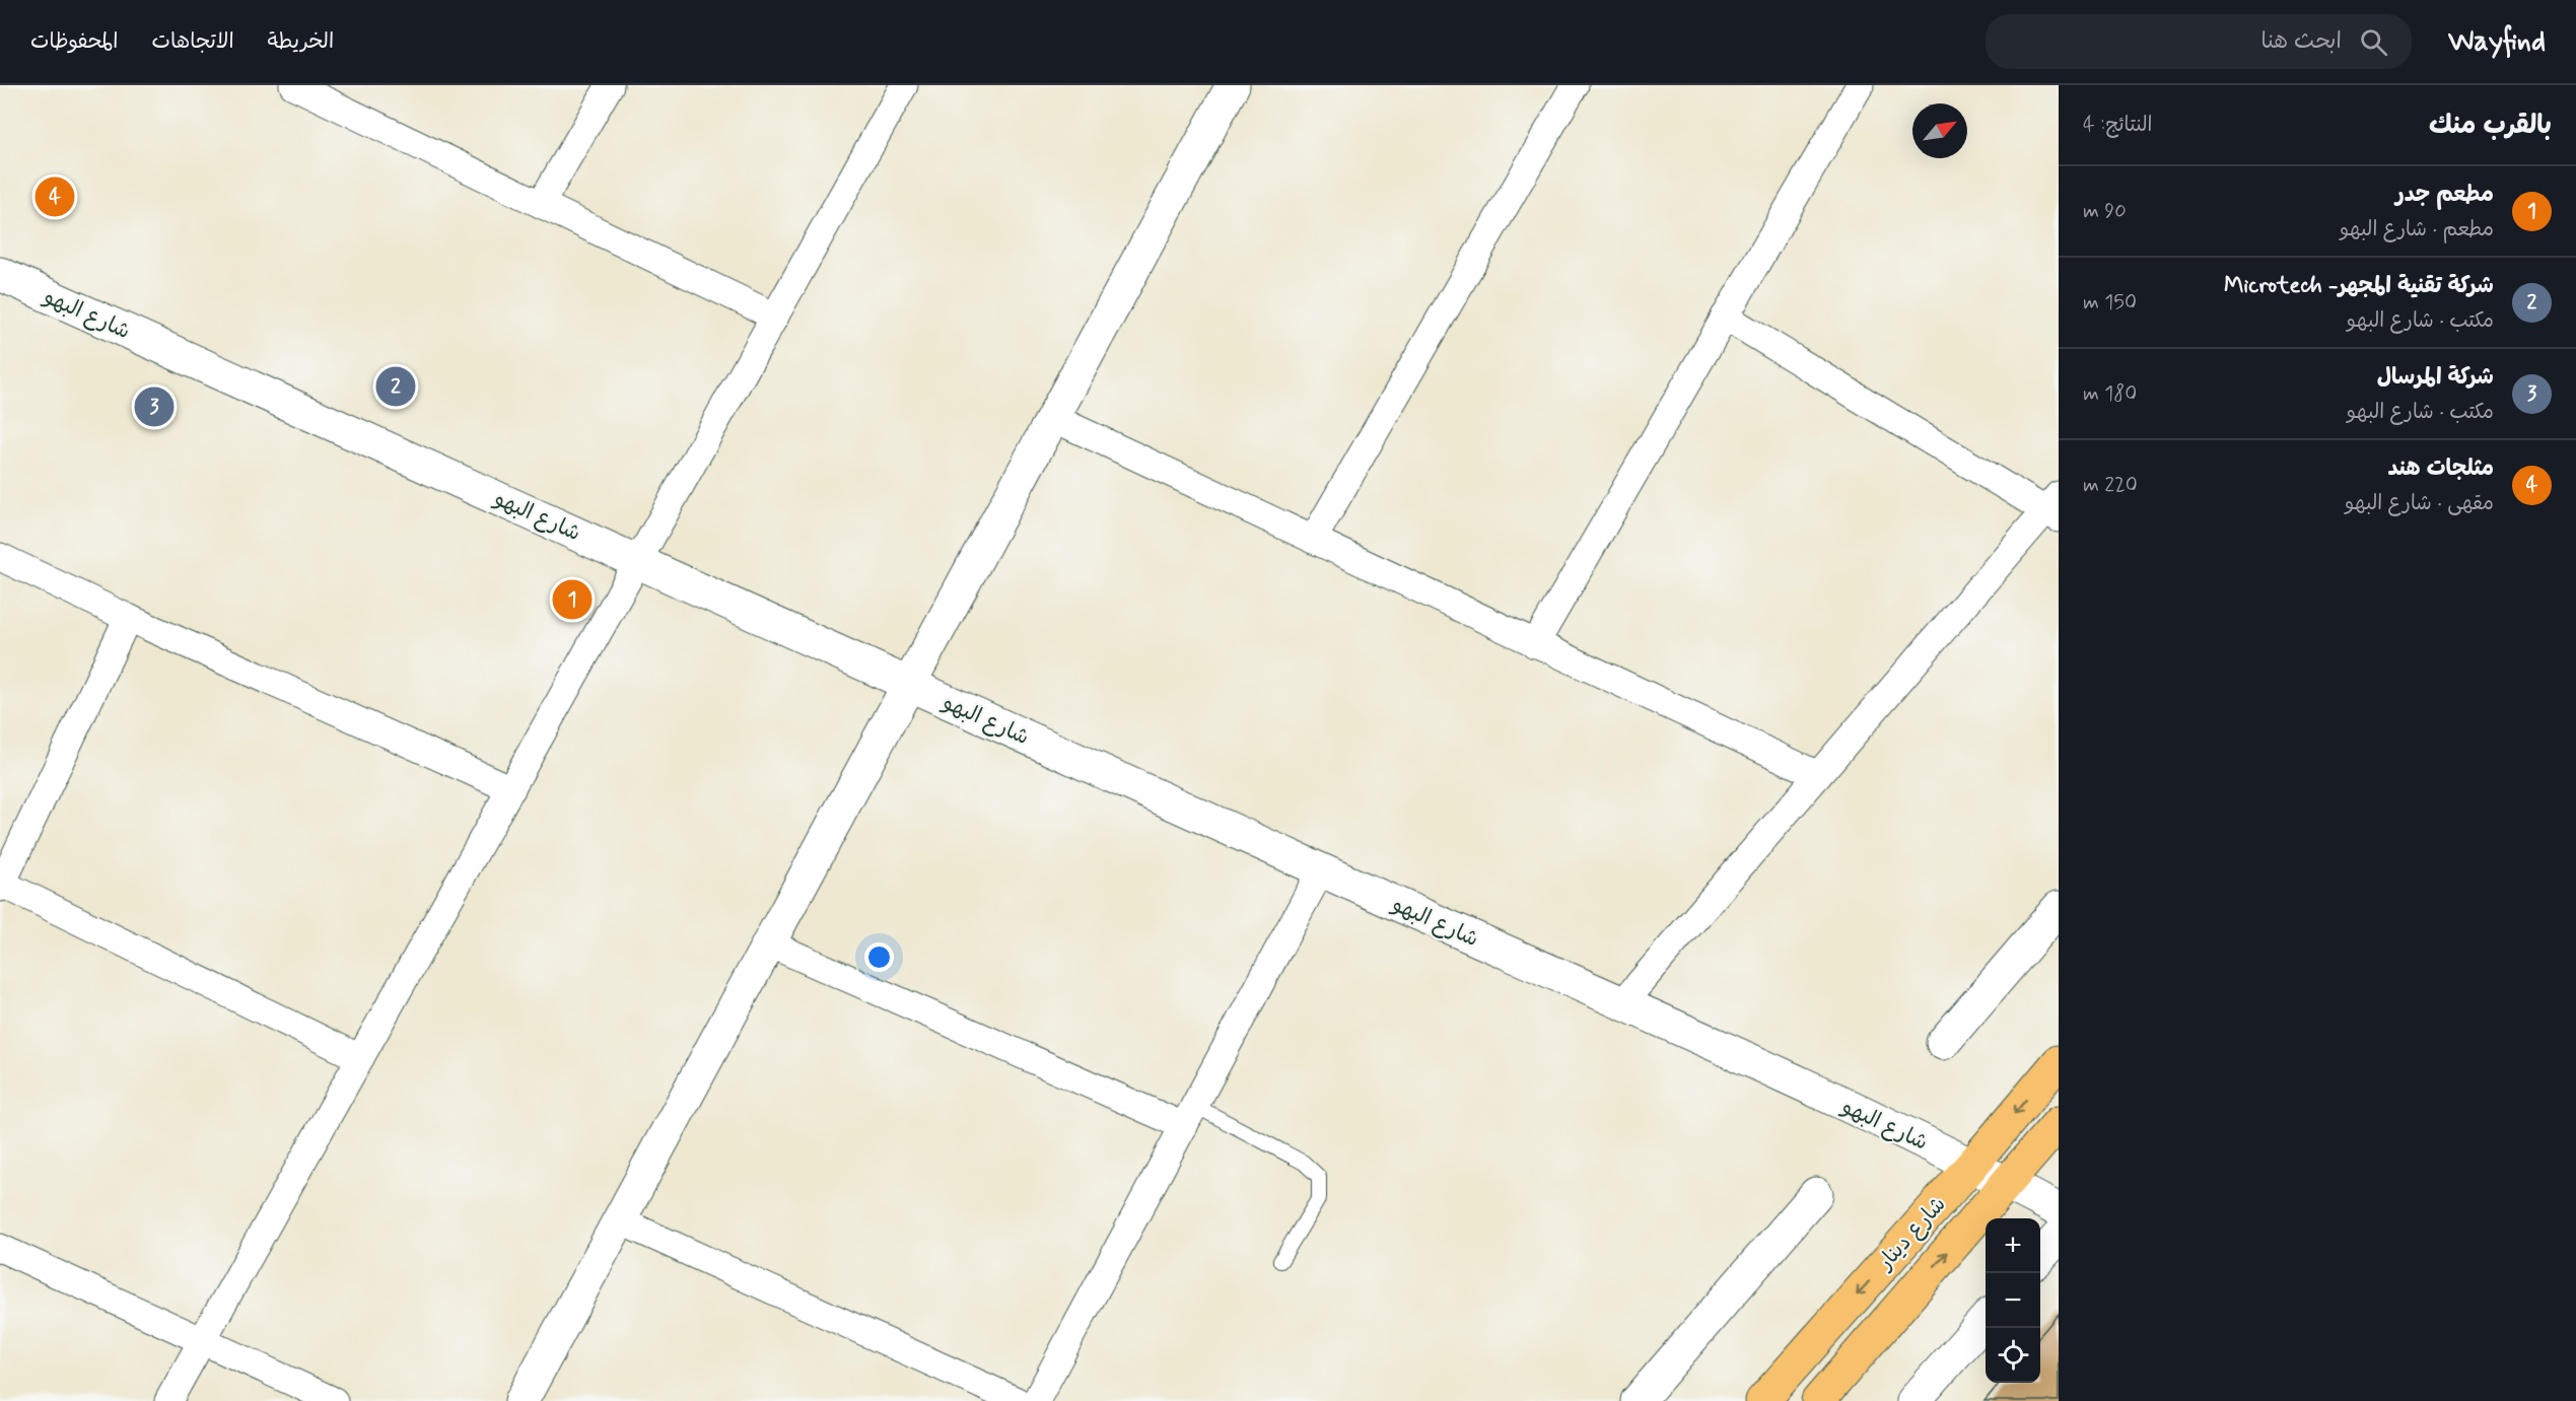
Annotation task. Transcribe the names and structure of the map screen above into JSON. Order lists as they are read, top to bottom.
{
  "streets": {
    "main road": ["شارع دينار"],
    "street": ["شارع البهو"]
  },
  "crossings": [
    ["شارع البهو", "شارع دينار"]
  ],
  "north": "top right",
  "page": {
    "header": "Wayfind",
    "search": "ابحث هنا",
    "nav": ["الخريطة", "الاتجاهات", "المحفوظات"],
    "heading": ["بالقرب منك", "النتائج: 4"],
    "list": [
      {
        "mark": "1",
        "name": "مطعم جدر",
        "note": "مطعم · شارع البهو",
        "value": "90 m"
      },
      {
        "mark": "2",
        "name": "شركة تقنية المجهر- Microtech",
        "note": "مكتب · شارع البهو",
        "value": "150 m"
      },
      {
        "mark": "3",
        "name": "شركة المرسال",
        "note": "مكتب · شارع البهو",
        "value": "180 m"
      },
      {
        "mark": "4",
        "name": "مثلجات هند",
        "note": "مقهى · شارع البهو",
        "value": "220 m"
      }
    ],
    "pins": [
      "4",
      "2",
      "3",
      "1"
    ],
    "map_buttons": ["+", "−"]
  }
}
